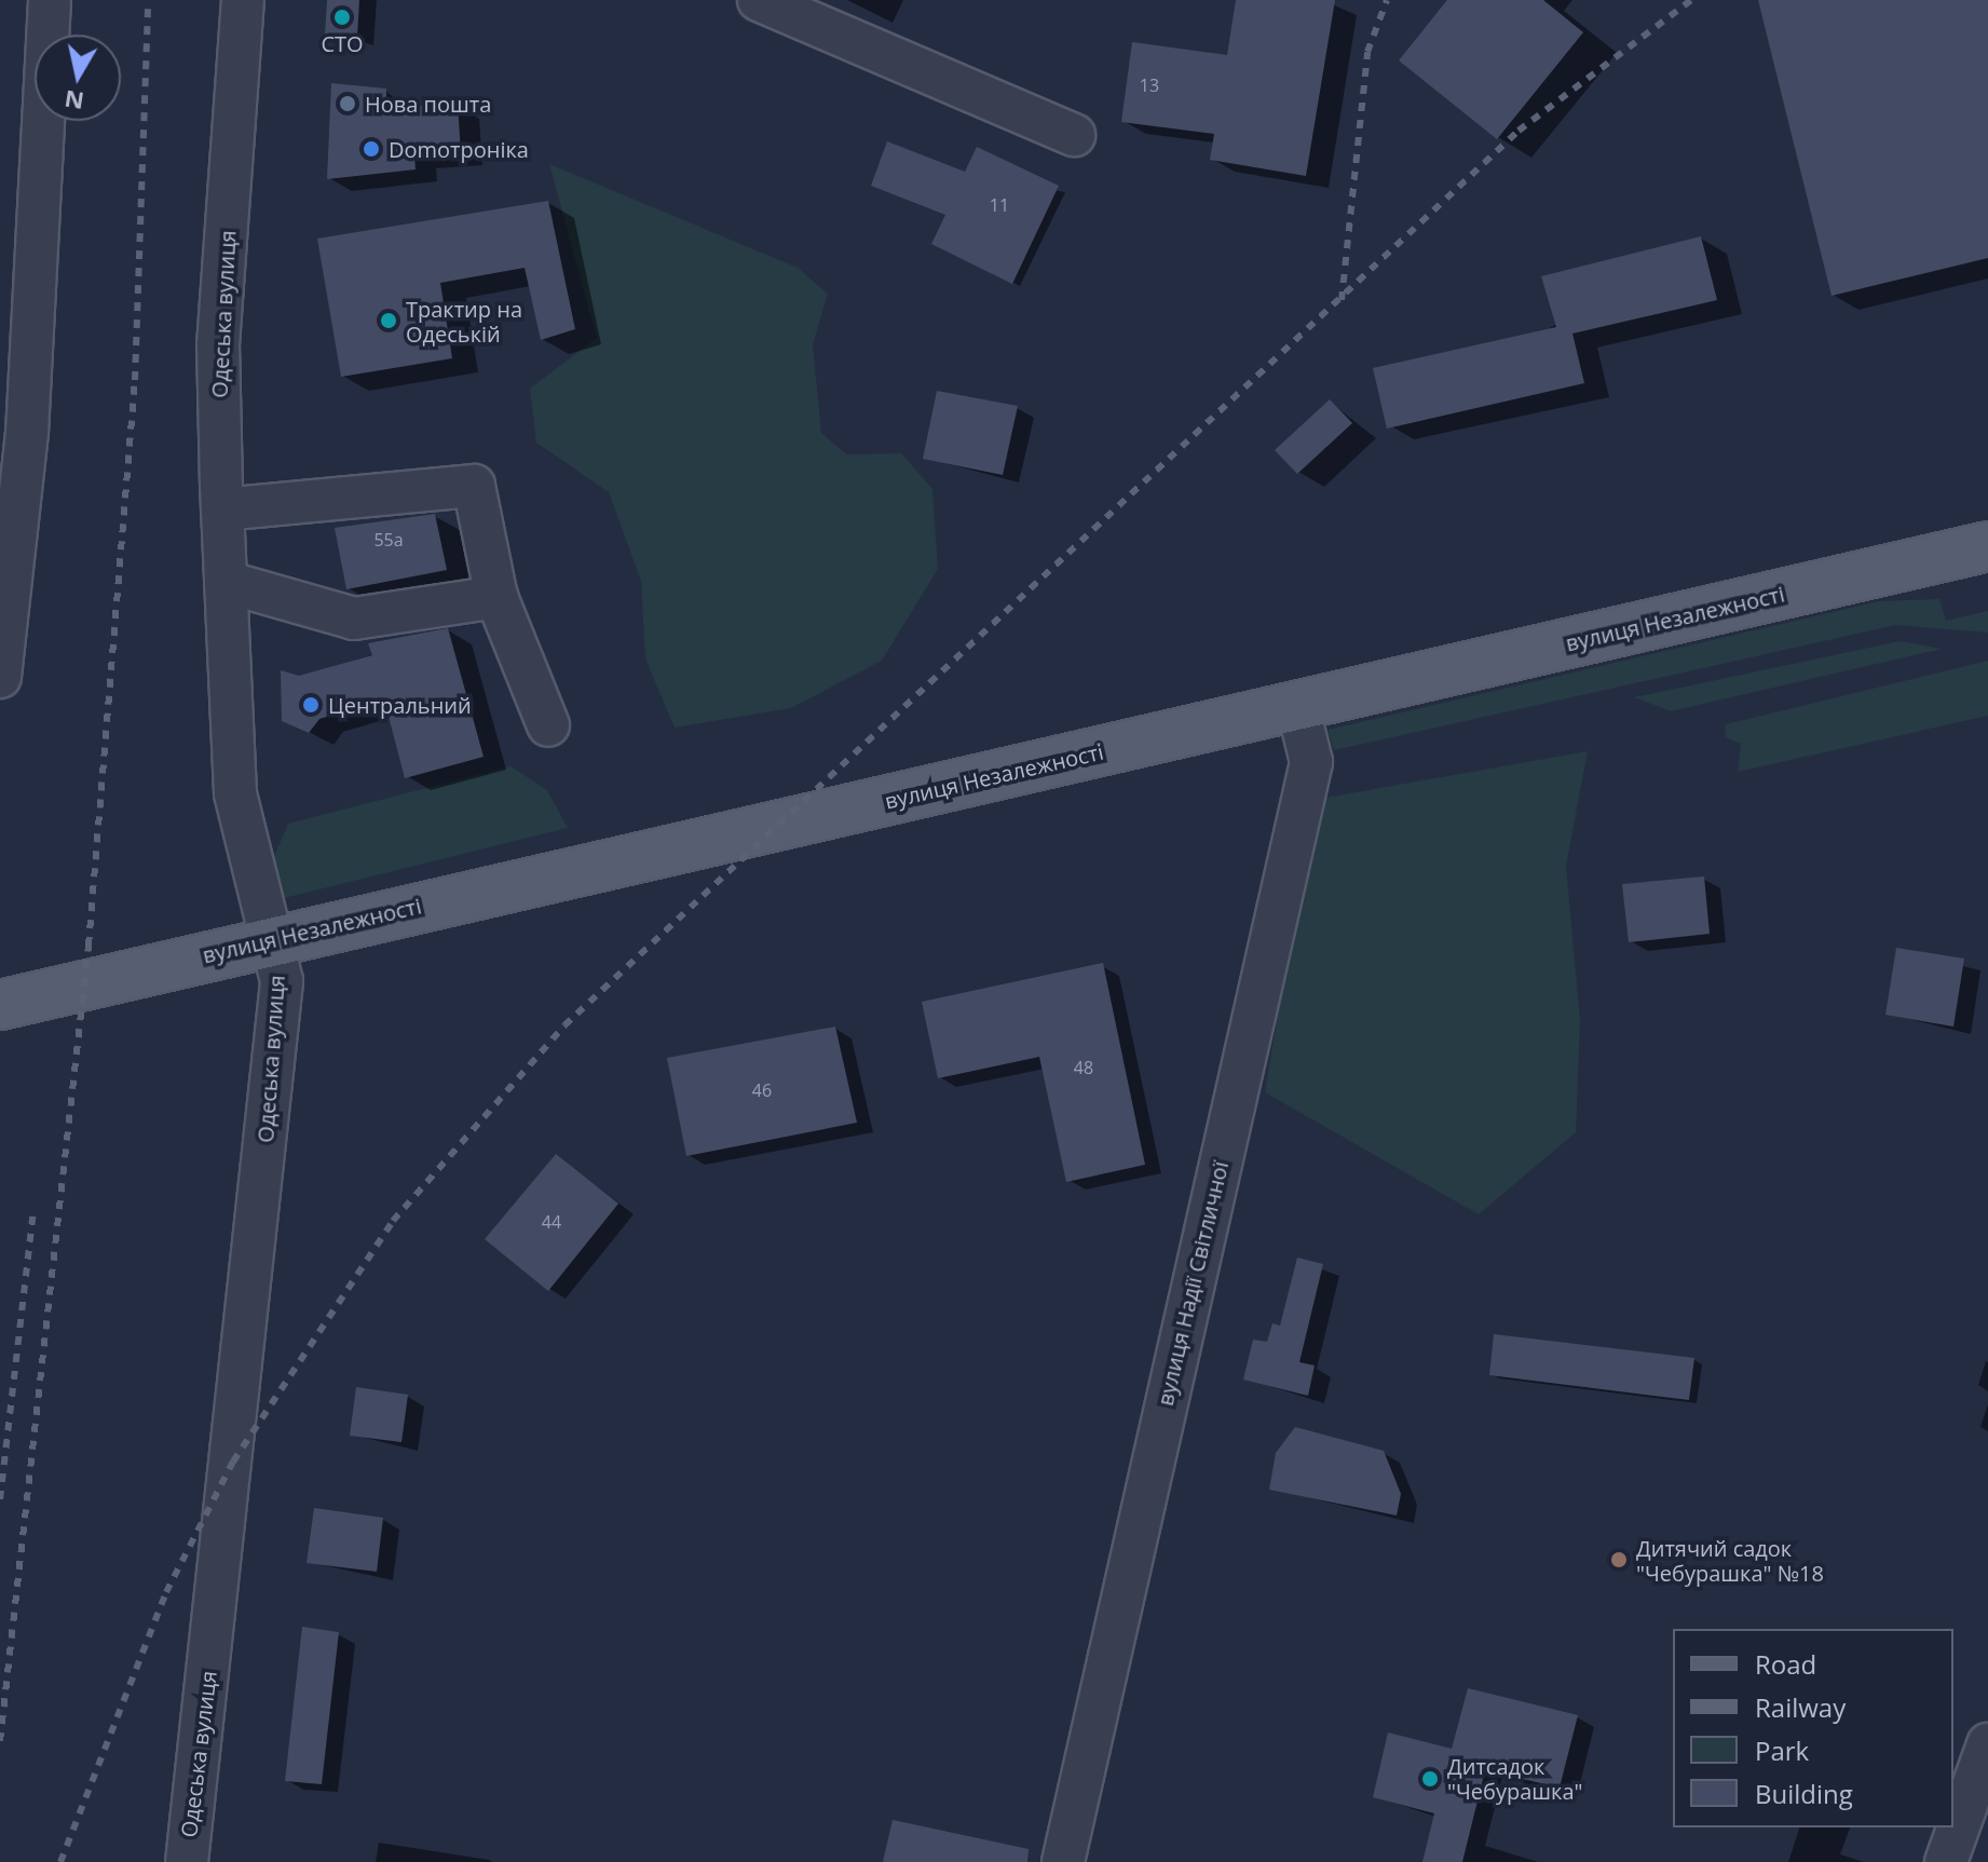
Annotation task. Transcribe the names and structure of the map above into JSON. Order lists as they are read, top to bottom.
{
  "streets": {
    "main road": ["вулиця Незалежності"],
    "street": ["Одеська вулиця", "вулиця Надії Світличної"]
  },
  "crossings": [
    ["Одеська вулиця", "вулиця Незалежності"],
    ["вулиця Незалежності", "вулиця Надії Світличної"]
  ],
  "places": [
    "СТО",
    "Нова пошта",
    "Domoтроніка",
    "Трактир на Одеській",
    "Центральний",
    "Дитячий садок \"Чебурашка\" №18",
    "Дитсадок \"Чебурашка\""
  ],
  "house_numbers": [
    "13",
    "11",
    "55а",
    "48",
    "46",
    "44"
  ],
  "legend": [
    "Road",
    "Railway",
    "Park",
    "Building"
  ],
  "north": "bottom"
}
